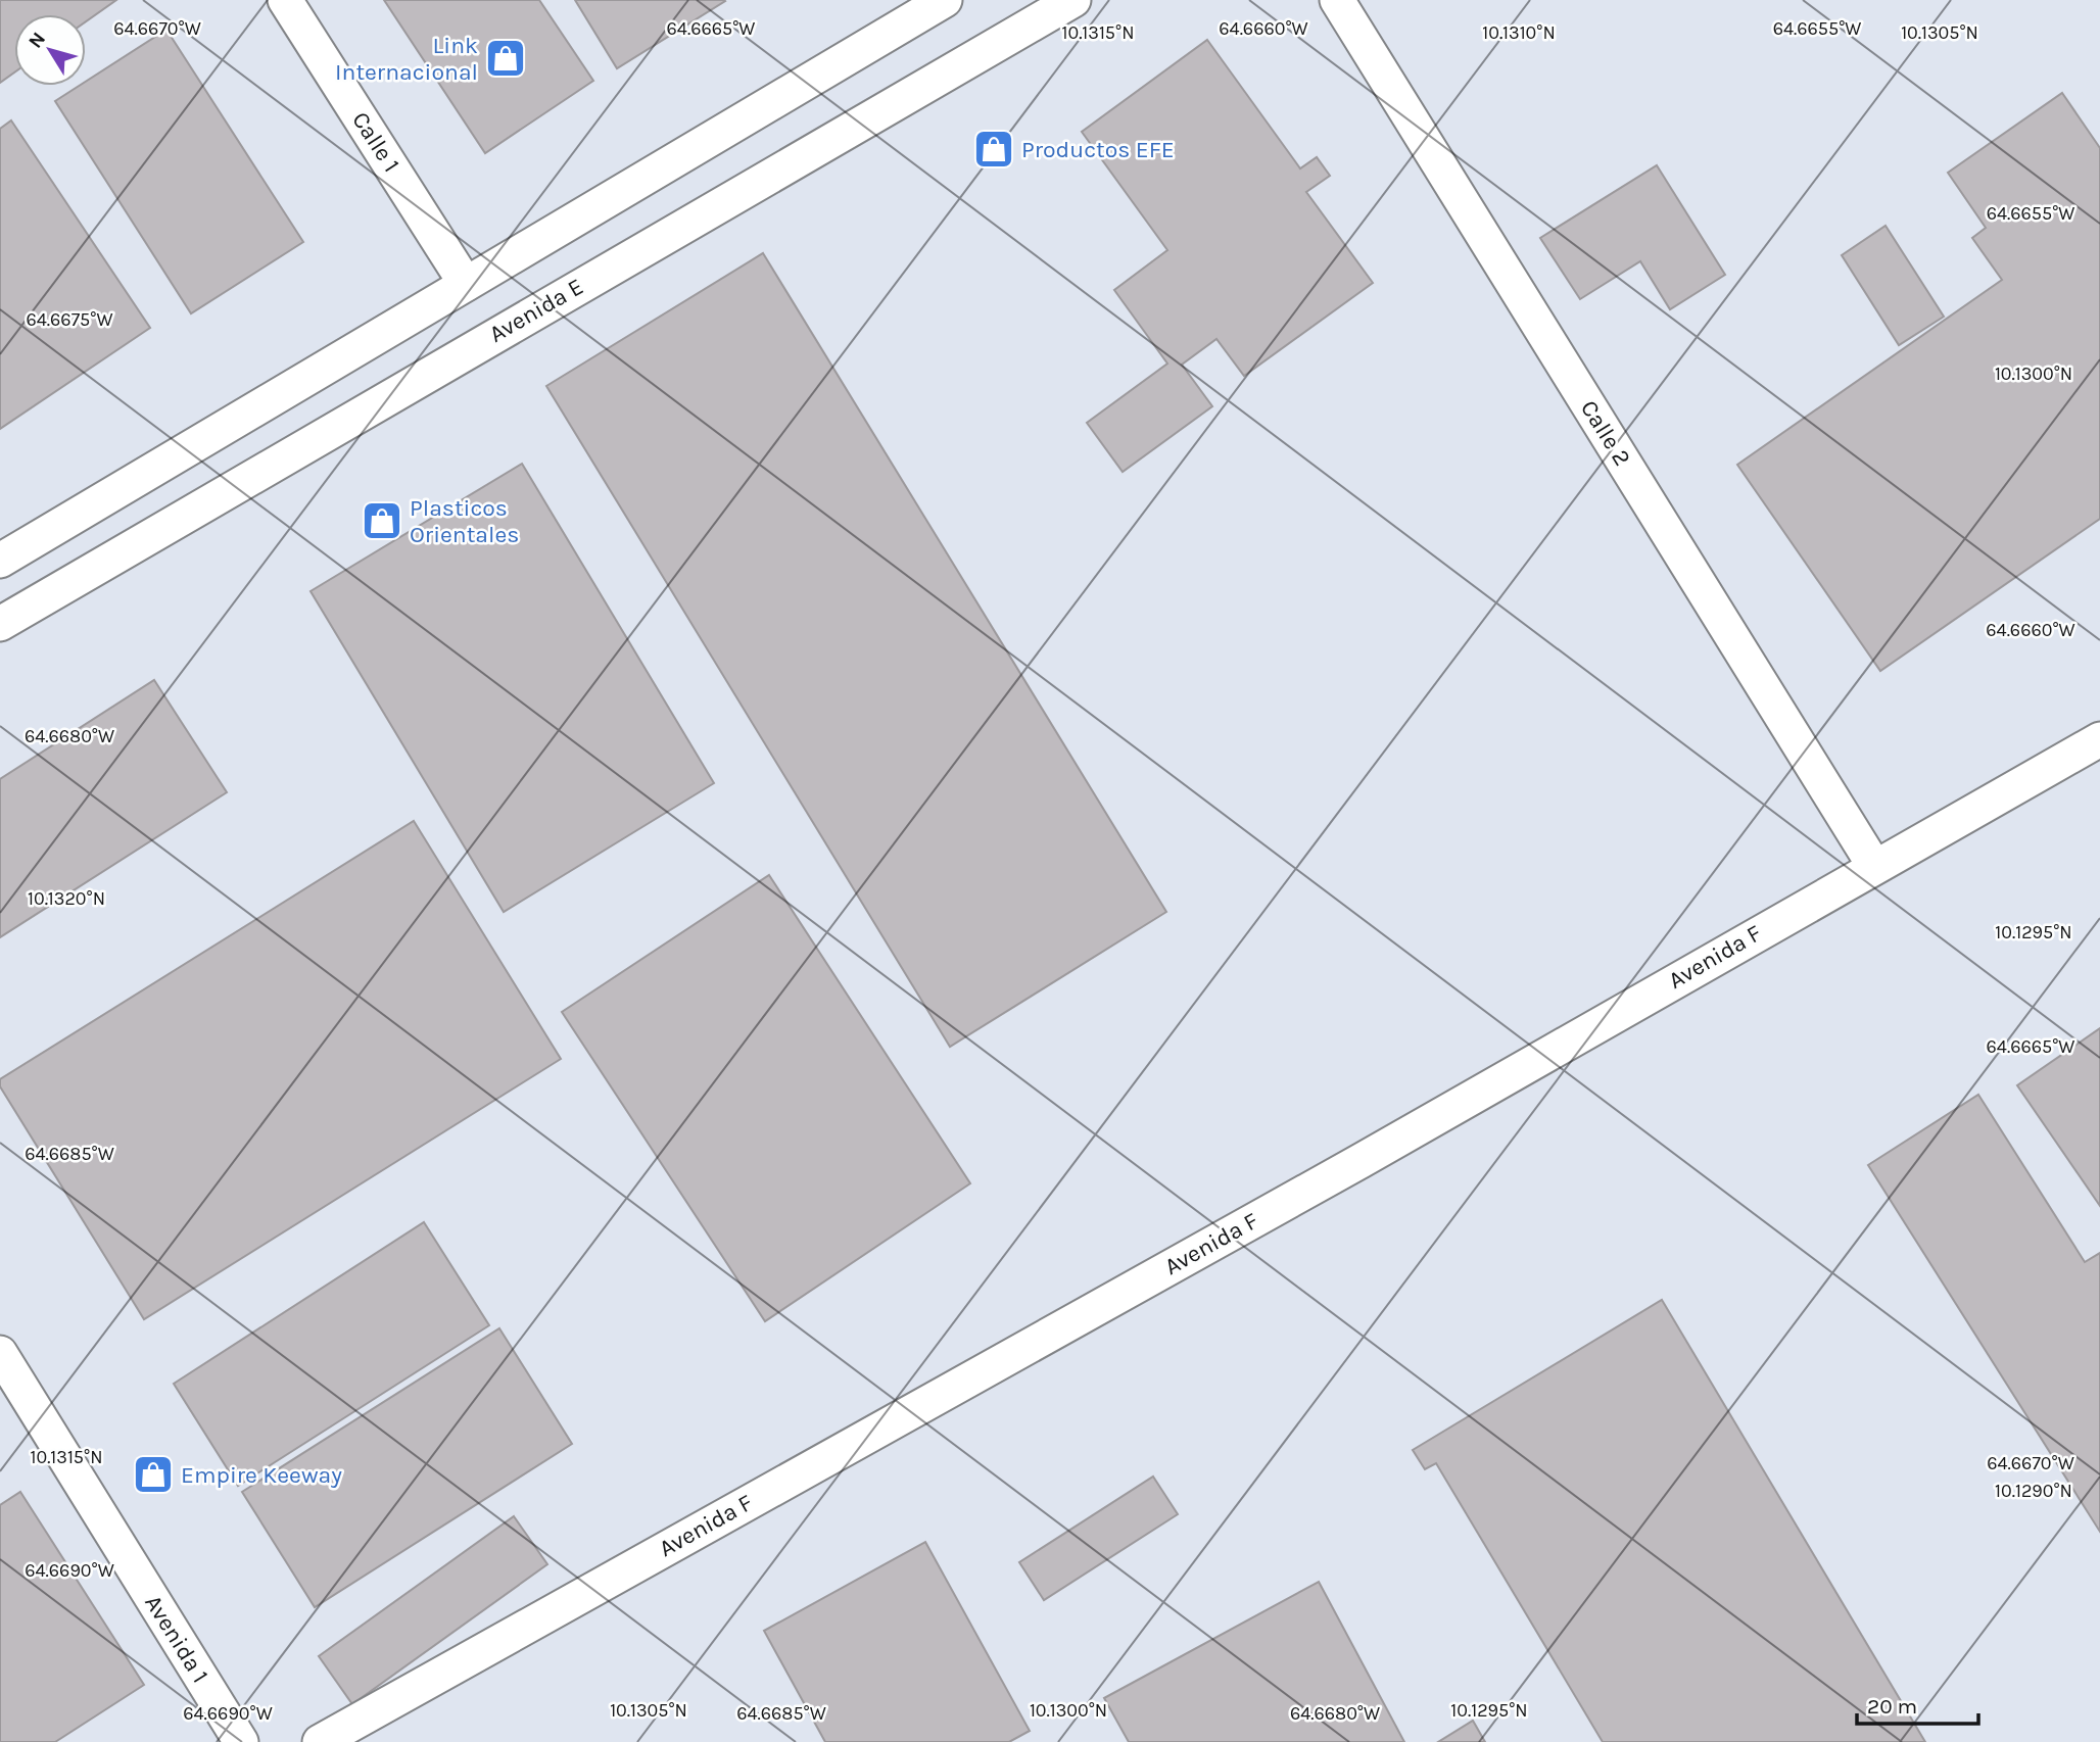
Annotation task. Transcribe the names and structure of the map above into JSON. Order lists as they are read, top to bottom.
{
  "streets": {
    "street": [
      "Calle 1",
      "Avenida E",
      "Calle 2",
      "Avenida F",
      "Avenida 1"
    ]
  },
  "crossings": [
    ["Calle 2", "Avenida F"]
  ],
  "places": {
    "shop": [
      "Link Internacional",
      "Productos EFE",
      "Plasticos Orientales",
      "Empire Keeway"
    ]
  },
  "scale_bar": "20 m",
  "north": "top left",
  "coordinates": [
    "64.6670°W",
    "64.6665°W",
    "64.6660°W",
    "64.6655°W",
    "10.1315°N",
    "10.1310°N",
    "10.1305°N",
    "64.6675°W",
    "10.1300°N",
    "64.6680°W",
    "10.1320°N",
    "10.1295°N",
    "64.6685°W",
    "10.1290°N",
    "64.6690°W"
  ]
}
